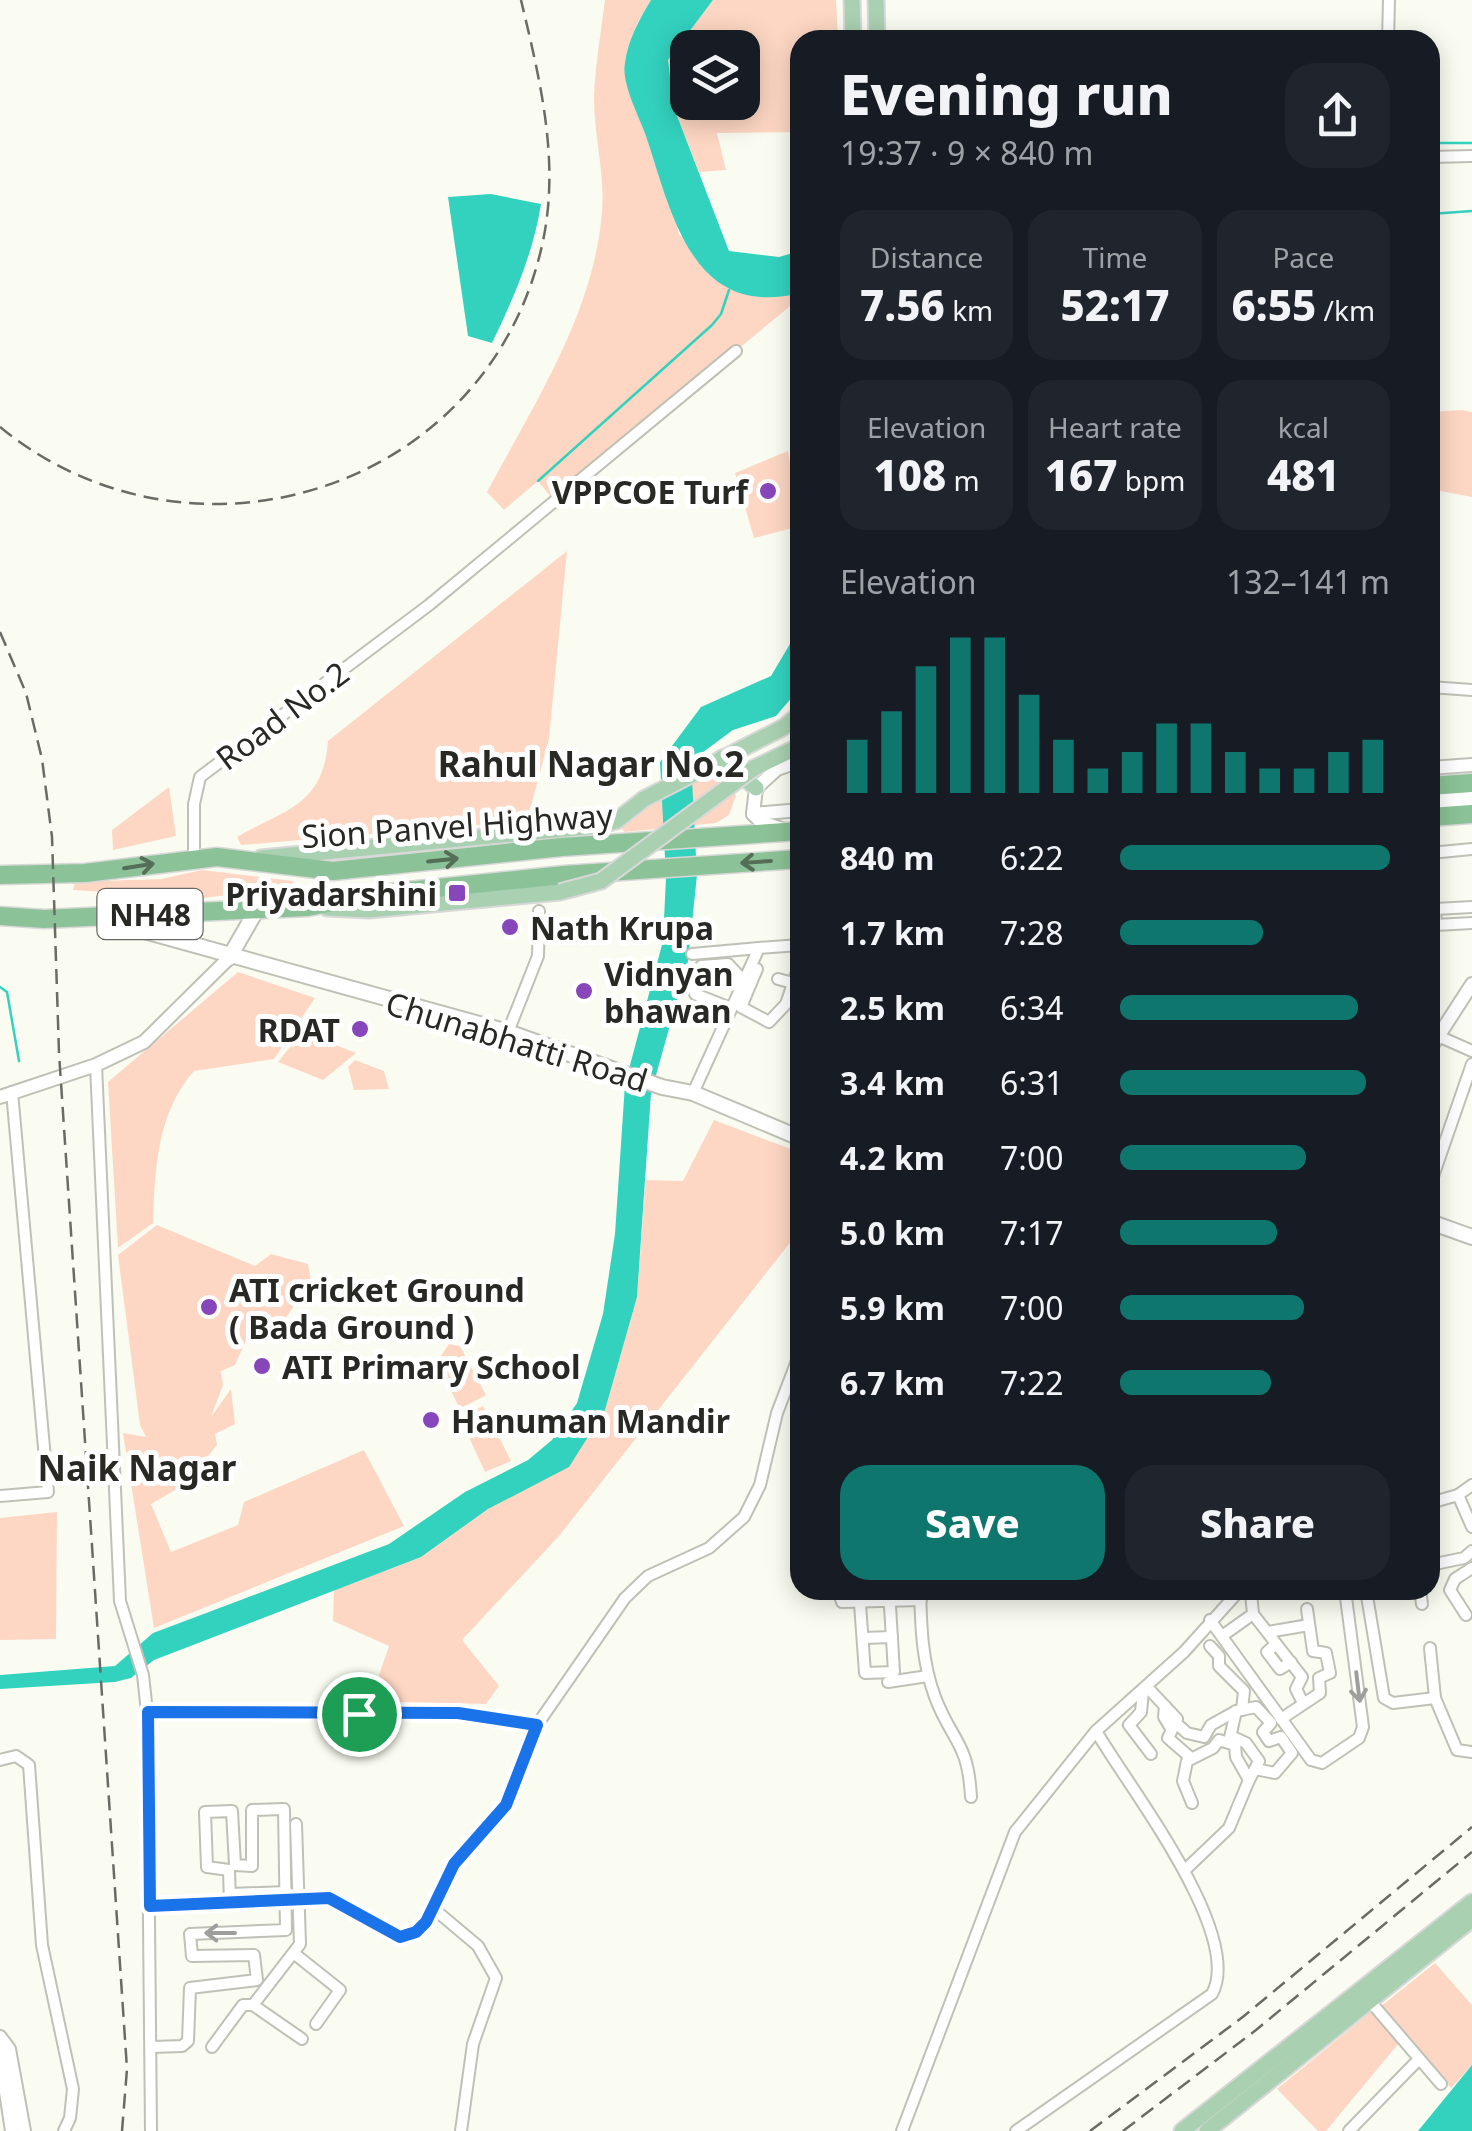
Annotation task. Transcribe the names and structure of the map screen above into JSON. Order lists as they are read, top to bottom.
{
  "streets": {
    "highway": ["Sion Panvel Highway", "NH48"],
    "main road": ["Chunabhatti Road"],
    "street": ["Road No.2"]
  },
  "crossings": [
    ["Road No.2", "Sion Panvel Highway"],
    ["Sion Panvel Highway", "NH48"],
    ["Sion Panvel Highway", "Chunabhatti Road"]
  ],
  "districts": ["Rahul Nagar No.2", "Naik Nagar"],
  "places": {
    "other": [
      "VPPCOE Turf",
      "Nath Krupa",
      "Vidnyan bhawan",
      "RDAT",
      "ATI cricket Ground ( Bada Ground )",
      "ATI Primary School",
      "Hanuman Mandir"
    ],
    "transit": ["Priyadarshini"]
  },
  "page": {
    "heading": ["Evening run", "19:37 · 9 × 840 m"],
    "stats": [
      ["Distance", "7.56 km"],
      ["Time", "52:17"],
      ["Pace", "6:55 /km"],
      ["Elevation", "108 m"],
      ["Heart rate", "167 bpm"],
      ["kcal", "481"]
    ],
    "chart": ["Elevation", "132–141 m"],
    "list": [
      {
        "name": "840 m",
        "note": "6:22"
      },
      {
        "name": "1.7 km",
        "note": "7:28"
      },
      {
        "name": "2.5 km",
        "note": "6:34"
      },
      {
        "name": "3.4 km",
        "note": "6:31"
      },
      {
        "name": "4.2 km",
        "note": "7:00"
      },
      {
        "name": "5.0 km",
        "note": "7:17"
      },
      {
        "name": "5.9 km",
        "note": "7:00"
      },
      {
        "name": "6.7 km",
        "note": "7:22"
      }
    ],
    "buttons": ["Save", "Share"]
  }
}
